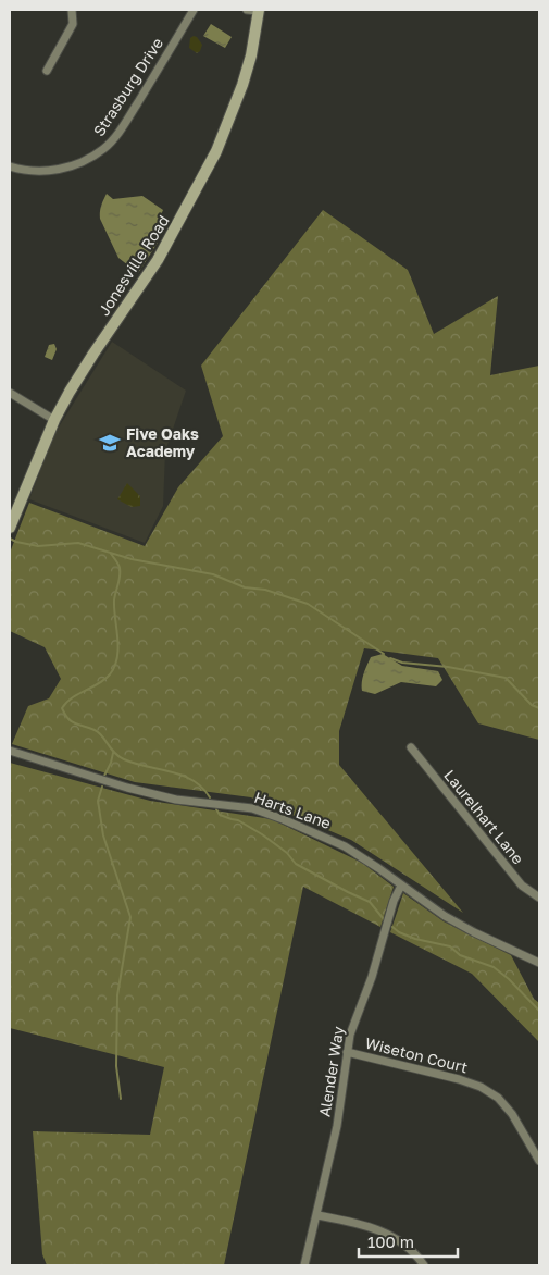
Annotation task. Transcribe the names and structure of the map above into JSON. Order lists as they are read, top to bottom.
{
  "streets": {
    "street": [
      "Strasburg Drive",
      "Jonesville Road",
      "Harts Lane",
      "Laurelhart Lane",
      "Wiseton Court",
      "Alender Way"
    ]
  },
  "crossings": [
    ["Harts Lane", "Alender Way"],
    ["Wiseton Court", "Alender Way"]
  ],
  "places": {
    "school or university": ["Five Oaks Academy"]
  },
  "scale_bar": "100 m"
}
